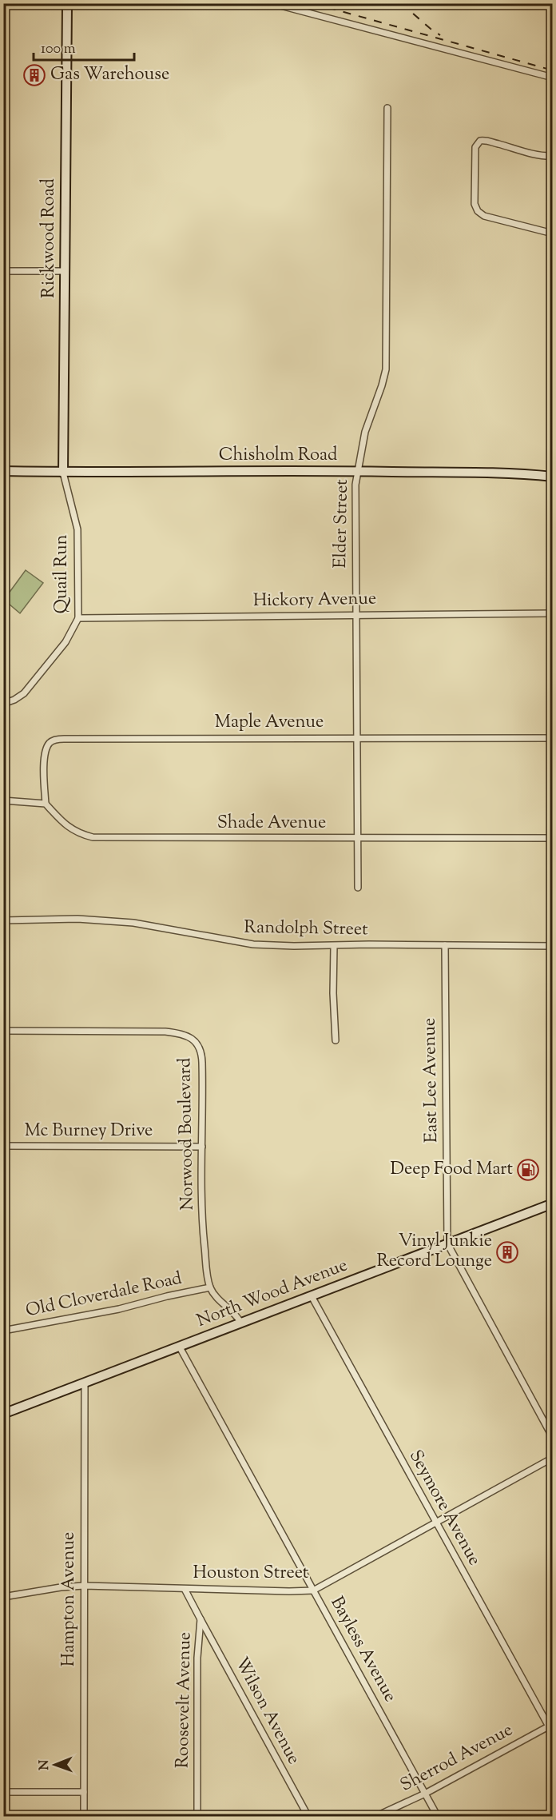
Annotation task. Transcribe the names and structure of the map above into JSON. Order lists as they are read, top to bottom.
{
  "streets": {
    "main road": ["Rickwood Road", "Chisholm Road", "North Wood Avenue"],
    "street": [
      "Elder Street",
      "Quail Run",
      "Hickory Avenue",
      "Maple Avenue",
      "Shade Avenue",
      "Randolph Street",
      "East Lee Avenue",
      "Mc Burney Drive",
      "Norwood Boulevard",
      "Old Cloverdale Road",
      "Seymore Avenue",
      "Houston Street",
      "Hampton Avenue",
      "Bayless Avenue",
      "Roosevelt Avenue",
      "Wilson Avenue",
      "Sherrod Avenue"
    ]
  },
  "crossings": [
    ["Rickwood Road", "Chisholm Road"],
    ["Rickwood Road", "Quail Run"],
    ["Chisholm Road", "Elder Street"],
    ["Chisholm Road", "Quail Run"],
    ["Elder Street", "Hickory Avenue"],
    ["Elder Street", "Maple Avenue"],
    ["Elder Street", "Shade Avenue"],
    ["Quail Run", "Hickory Avenue"],
    ["Maple Avenue", "Shade Avenue"],
    ["Randolph Street", "East Lee Avenue"],
    ["East Lee Avenue", "North Wood Avenue"],
    ["Mc Burney Drive", "Norwood Boulevard"],
    ["Norwood Boulevard", "Old Cloverdale Road"],
    ["North Wood Avenue", "Seymore Avenue"],
    ["North Wood Avenue", "Hampton Avenue"],
    ["North Wood Avenue", "Bayless Avenue"],
    ["Seymore Avenue", "Houston Street"],
    ["Seymore Avenue", "Sherrod Avenue"],
    ["Houston Street", "Hampton Avenue"],
    ["Houston Street", "Bayless Avenue"],
    ["Houston Street", "Roosevelt Avenue"],
    ["Bayless Avenue", "Sherrod Avenue"],
    ["Roosevelt Avenue", "Wilson Avenue"]
  ],
  "places": {
    "building": ["Gas Warehouse", "Vinyl Junkie Record Lounge"],
    "fuel station": ["Deep Food Mart"]
  },
  "scale_bar": "100 m",
  "north": "left"
}
